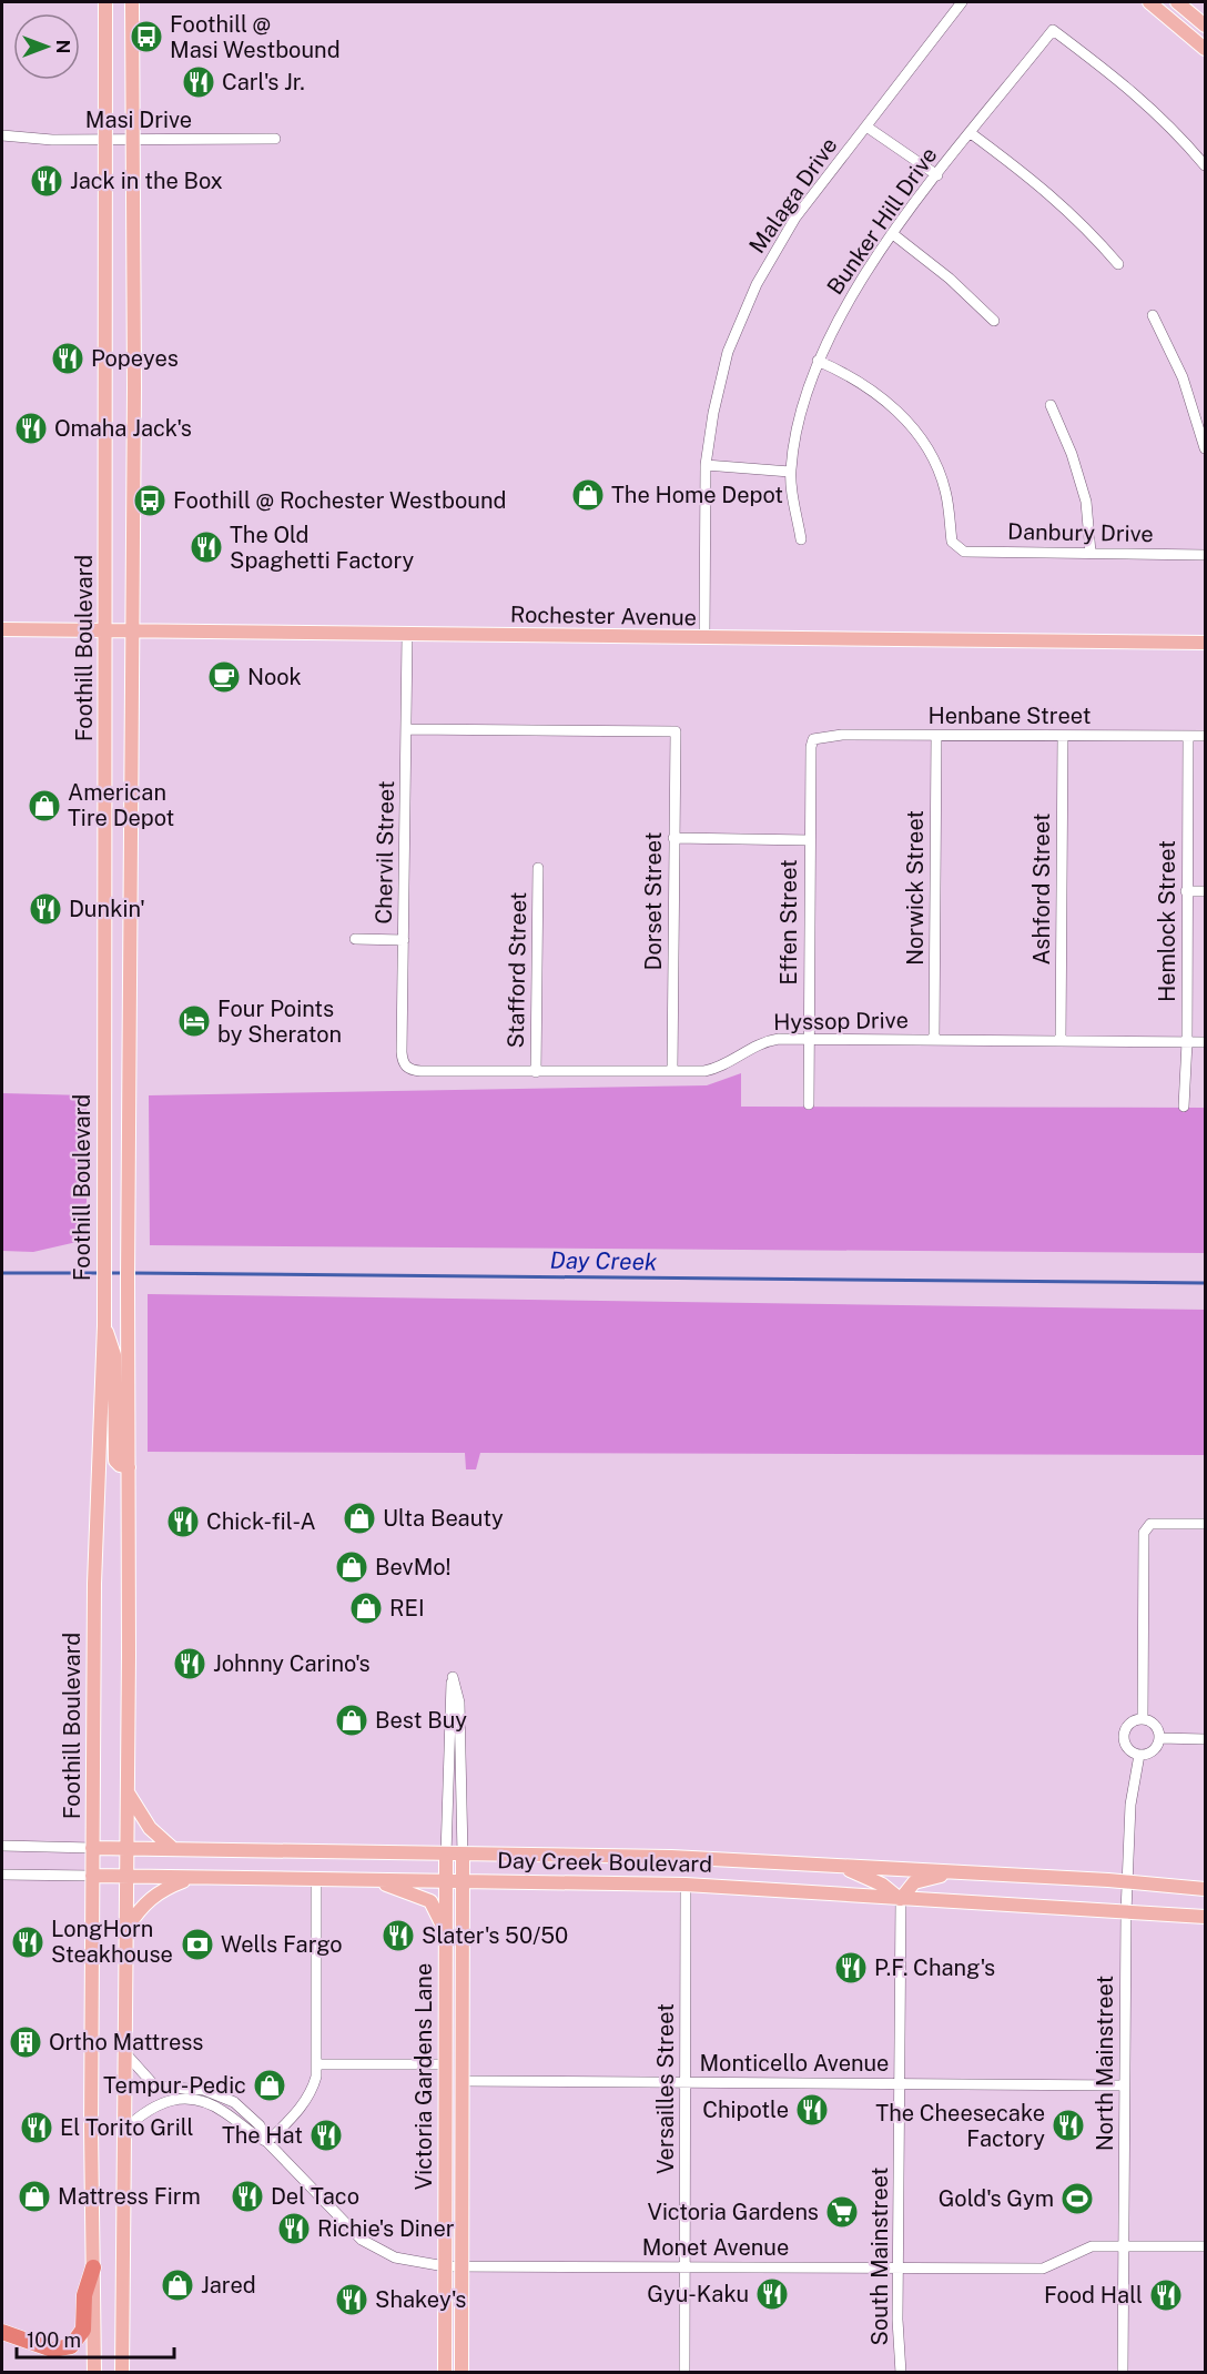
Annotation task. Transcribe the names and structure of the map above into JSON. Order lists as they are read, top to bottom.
{
  "streets": {
    "main road": [
      "Rochester Avenue",
      "Foothill Boulevard",
      "Day Creek Boulevard",
      "Victoria Gardens Lane"
    ],
    "street": [
      "Masi Drive",
      "Malaga Drive",
      "Bunker Hill Drive",
      "Danbury Drive",
      "Henbane Street",
      "Chervil Street",
      "Norwick Street",
      "Ashford Street",
      "Dorset Street",
      "Hemlock Street",
      "Effen Street",
      "Stafford Street",
      "Hyssop Drive",
      "Monticello Avenue",
      "North Mainstreet",
      "Versailles Street",
      "Monet Avenue",
      "South Mainstreet"
    ]
  },
  "crossings": [
    ["Masi Drive", "Foothill Boulevard"],
    ["Malaga Drive", "Rochester Avenue"],
    ["Bunker Hill Drive", "Danbury Drive"],
    ["Rochester Avenue", "Foothill Boulevard"],
    ["Rochester Avenue", "Chervil Street"],
    ["Foothill Boulevard", "Day Creek Boulevard"],
    ["Foothill Boulevard", "Monet Avenue"],
    ["Henbane Street", "Norwick Street"],
    ["Henbane Street", "Ashford Street"],
    ["Henbane Street", "Hemlock Street"],
    ["Henbane Street", "Effen Street"],
    ["Chervil Street", "Dorset Street"],
    ["Chervil Street", "Hyssop Drive"],
    ["Norwick Street", "Hyssop Drive"],
    ["Ashford Street", "Hyssop Drive"],
    ["Dorset Street", "Hyssop Drive"],
    ["Hemlock Street", "Hyssop Drive"],
    ["Effen Street", "Hyssop Drive"],
    ["Stafford Street", "Hyssop Drive"],
    ["Day Creek Boulevard", "North Mainstreet"],
    ["Day Creek Boulevard", "Victoria Gardens Lane"],
    ["Day Creek Boulevard", "Versailles Street"],
    ["Day Creek Boulevard", "South Mainstreet"],
    ["Monticello Avenue", "North Mainstreet"],
    ["Monticello Avenue", "Victoria Gardens Lane"],
    ["Monticello Avenue", "Versailles Street"],
    ["Monticello Avenue", "South Mainstreet"],
    ["North Mainstreet", "Monet Avenue"],
    ["Victoria Gardens Lane", "Monet Avenue"],
    ["Versailles Street", "Monet Avenue"],
    ["Monet Avenue", "South Mainstreet"]
  ],
  "water": ["Day Creek"],
  "places": {
    "bus stop": ["Foothill @ Masi Westbound", "Foothill @ Rochester Westbound"],
    "restaurant": [
      "Carl's Jr.",
      "Jack in the Box",
      "Popeyes",
      "Omaha Jack's",
      "The Old Spaghetti Factory",
      "Dunkin'",
      "Chick-fil-A",
      "Johnny Carino's",
      "Slater's 50/50",
      "LongHorn Steakhouse",
      "P.F. Chang's",
      "Chipotle",
      "The Cheesecake Factory",
      "El Torito Grill",
      "The Hat",
      "Del Taco",
      "Richie's Diner",
      "Gyu-Kaku",
      "Food Hall",
      "Shakey's"
    ],
    "shop": [
      "The Home Depot",
      "American Tire Depot",
      "Ulta Beauty",
      "BevMo!",
      "REI",
      "Best Buy",
      "Tempur-Pedic",
      "Mattress Firm",
      "Jared"
    ],
    "cafe": ["Nook"],
    "hotel": ["Four Points by Sheraton"],
    "bank": ["Wells Fargo"],
    "building": ["Ortho Mattress"],
    "sports": ["Gold's Gym"],
    "supermarket": ["Victoria Gardens"]
  },
  "scale_bar": "100 m",
  "north": "right"
}
